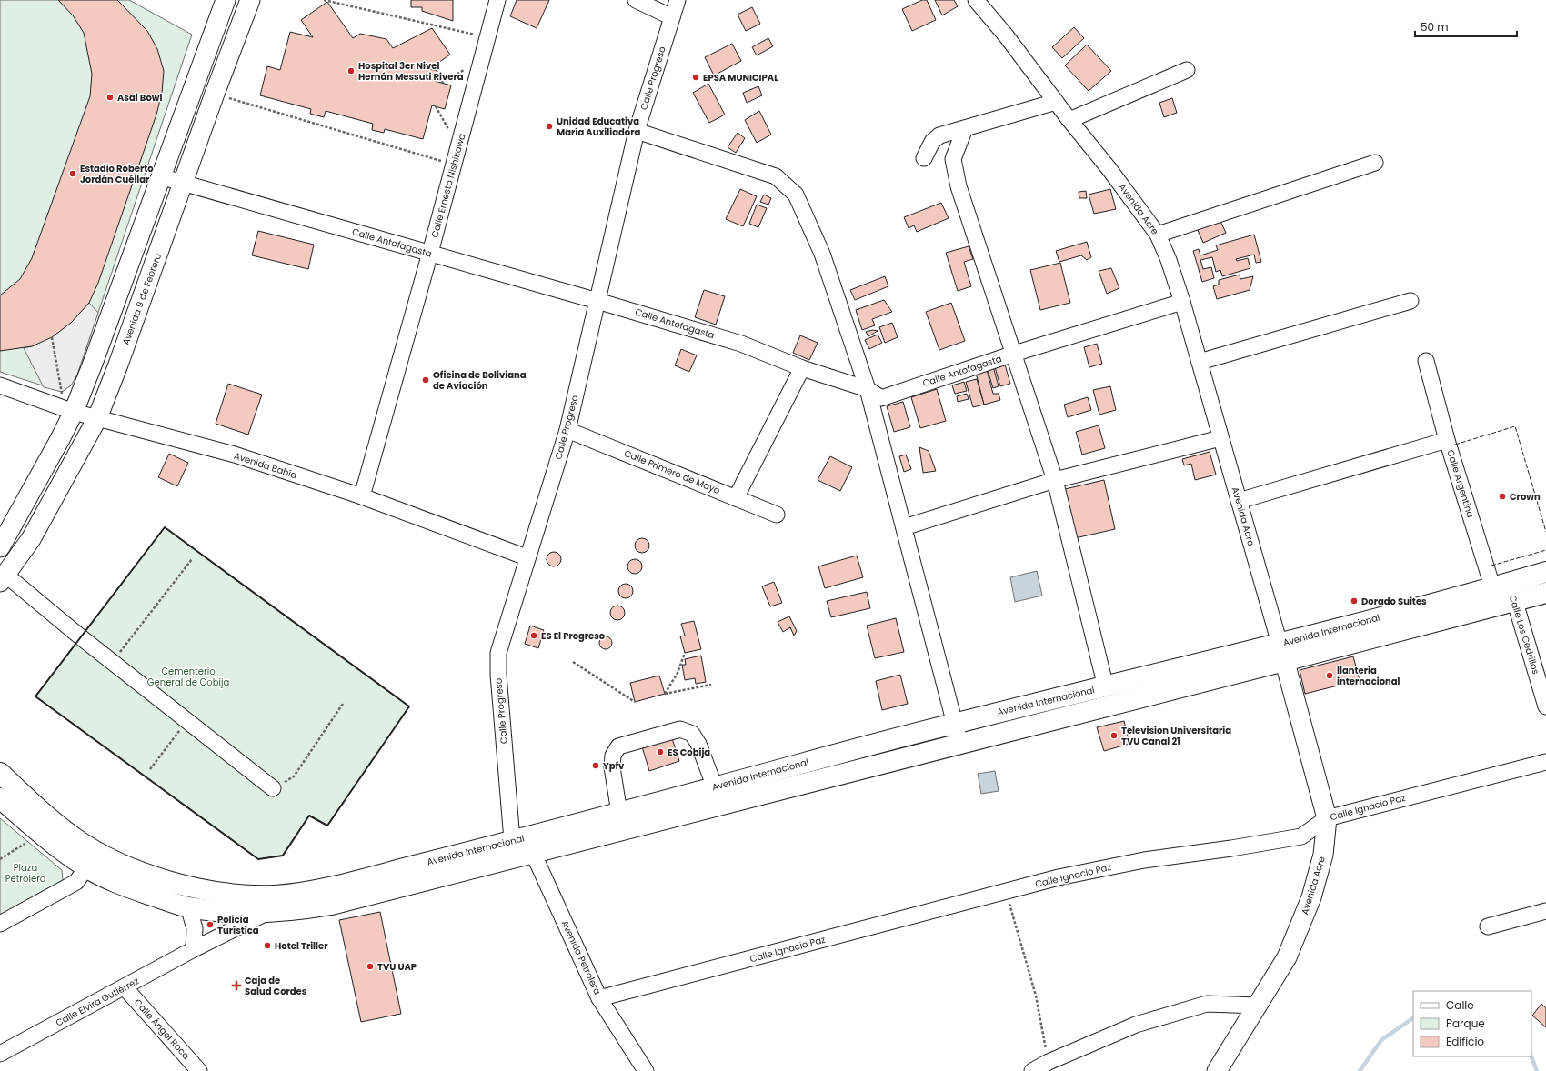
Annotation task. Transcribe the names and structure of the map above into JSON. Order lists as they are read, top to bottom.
{
  "streets": {
    "highway": ["Avenida Internacional"],
    "main road": ["Avenida Acre", "Avenida 9 de Febrero"],
    "street": [
      "Calle Progreso",
      "Calle Ernesto Nishikawa",
      "Calle Antofagasta",
      "Avenida Bahía",
      "Calle Primero de Mayo",
      "Calle Argentina",
      "Calle Los Cedrillos",
      "Calle Ignacio Paz",
      "Avenida Petrolera",
      "Calle Elvira Gutiérrez",
      "Calle Ángel Roca"
    ]
  },
  "crossings": [
    ["Calle Progreso", "Calle Antofagasta"],
    ["Calle Progreso", "Avenida Bahía"],
    ["Calle Progreso", "Calle Primero de Mayo"],
    ["Calle Progreso", "Avenida Internacional"],
    ["Calle Progreso", "Avenida Petrolera"],
    ["Calle Ernesto Nishikawa", "Calle Antofagasta"],
    ["Calle Ernesto Nishikawa", "Avenida Bahía"],
    ["Avenida Acre", "Calle Antofagasta"],
    ["Avenida Acre", "Avenida Internacional"],
    ["Avenida Acre", "Calle Ignacio Paz"],
    ["Calle Antofagasta", "Avenida 9 de Febrero"],
    ["Avenida 9 de Febrero", "Avenida Bahía"],
    ["Calle Argentina", "Avenida Internacional"],
    ["Calle Argentina", "Calle Los Cedrillos"],
    ["Avenida Internacional", "Calle Los Cedrillos"],
    ["Avenida Internacional", "Avenida Petrolera"],
    ["Avenida Internacional", "Calle Elvira Gutiérrez"],
    ["Calle Ignacio Paz", "Avenida Petrolera"],
    ["Calle Elvira Gutiérrez", "Calle Ángel Roca"]
  ],
  "parks": ["Cementerio General de Cobija", "Plaza Petrolero"],
  "places": {
    "other": [
      "Hospital 3er Nivel Hernán Messuti Rivera",
      "EPSA MUNICIPAL",
      "Asai Bowl",
      "Unidad Educativa María Auxiliadora",
      "Estadio Roberto Jordán Cuéllar",
      "Oficina de Boliviana de Aviación",
      "Crown",
      "Dorado Suites",
      "ES El Progreso",
      "llanteria internacional",
      "Television Universitaria TVU Canal 21",
      "ES Cobija",
      "Ypfv",
      "Policía Turística",
      "Hotel Triller",
      "TVU UAP"
    ],
    "health": ["Caja de Salud Cordes"]
  },
  "legend": ["Calle", "Parque", "Edificio"],
  "scale_bar": "50 m"
}
